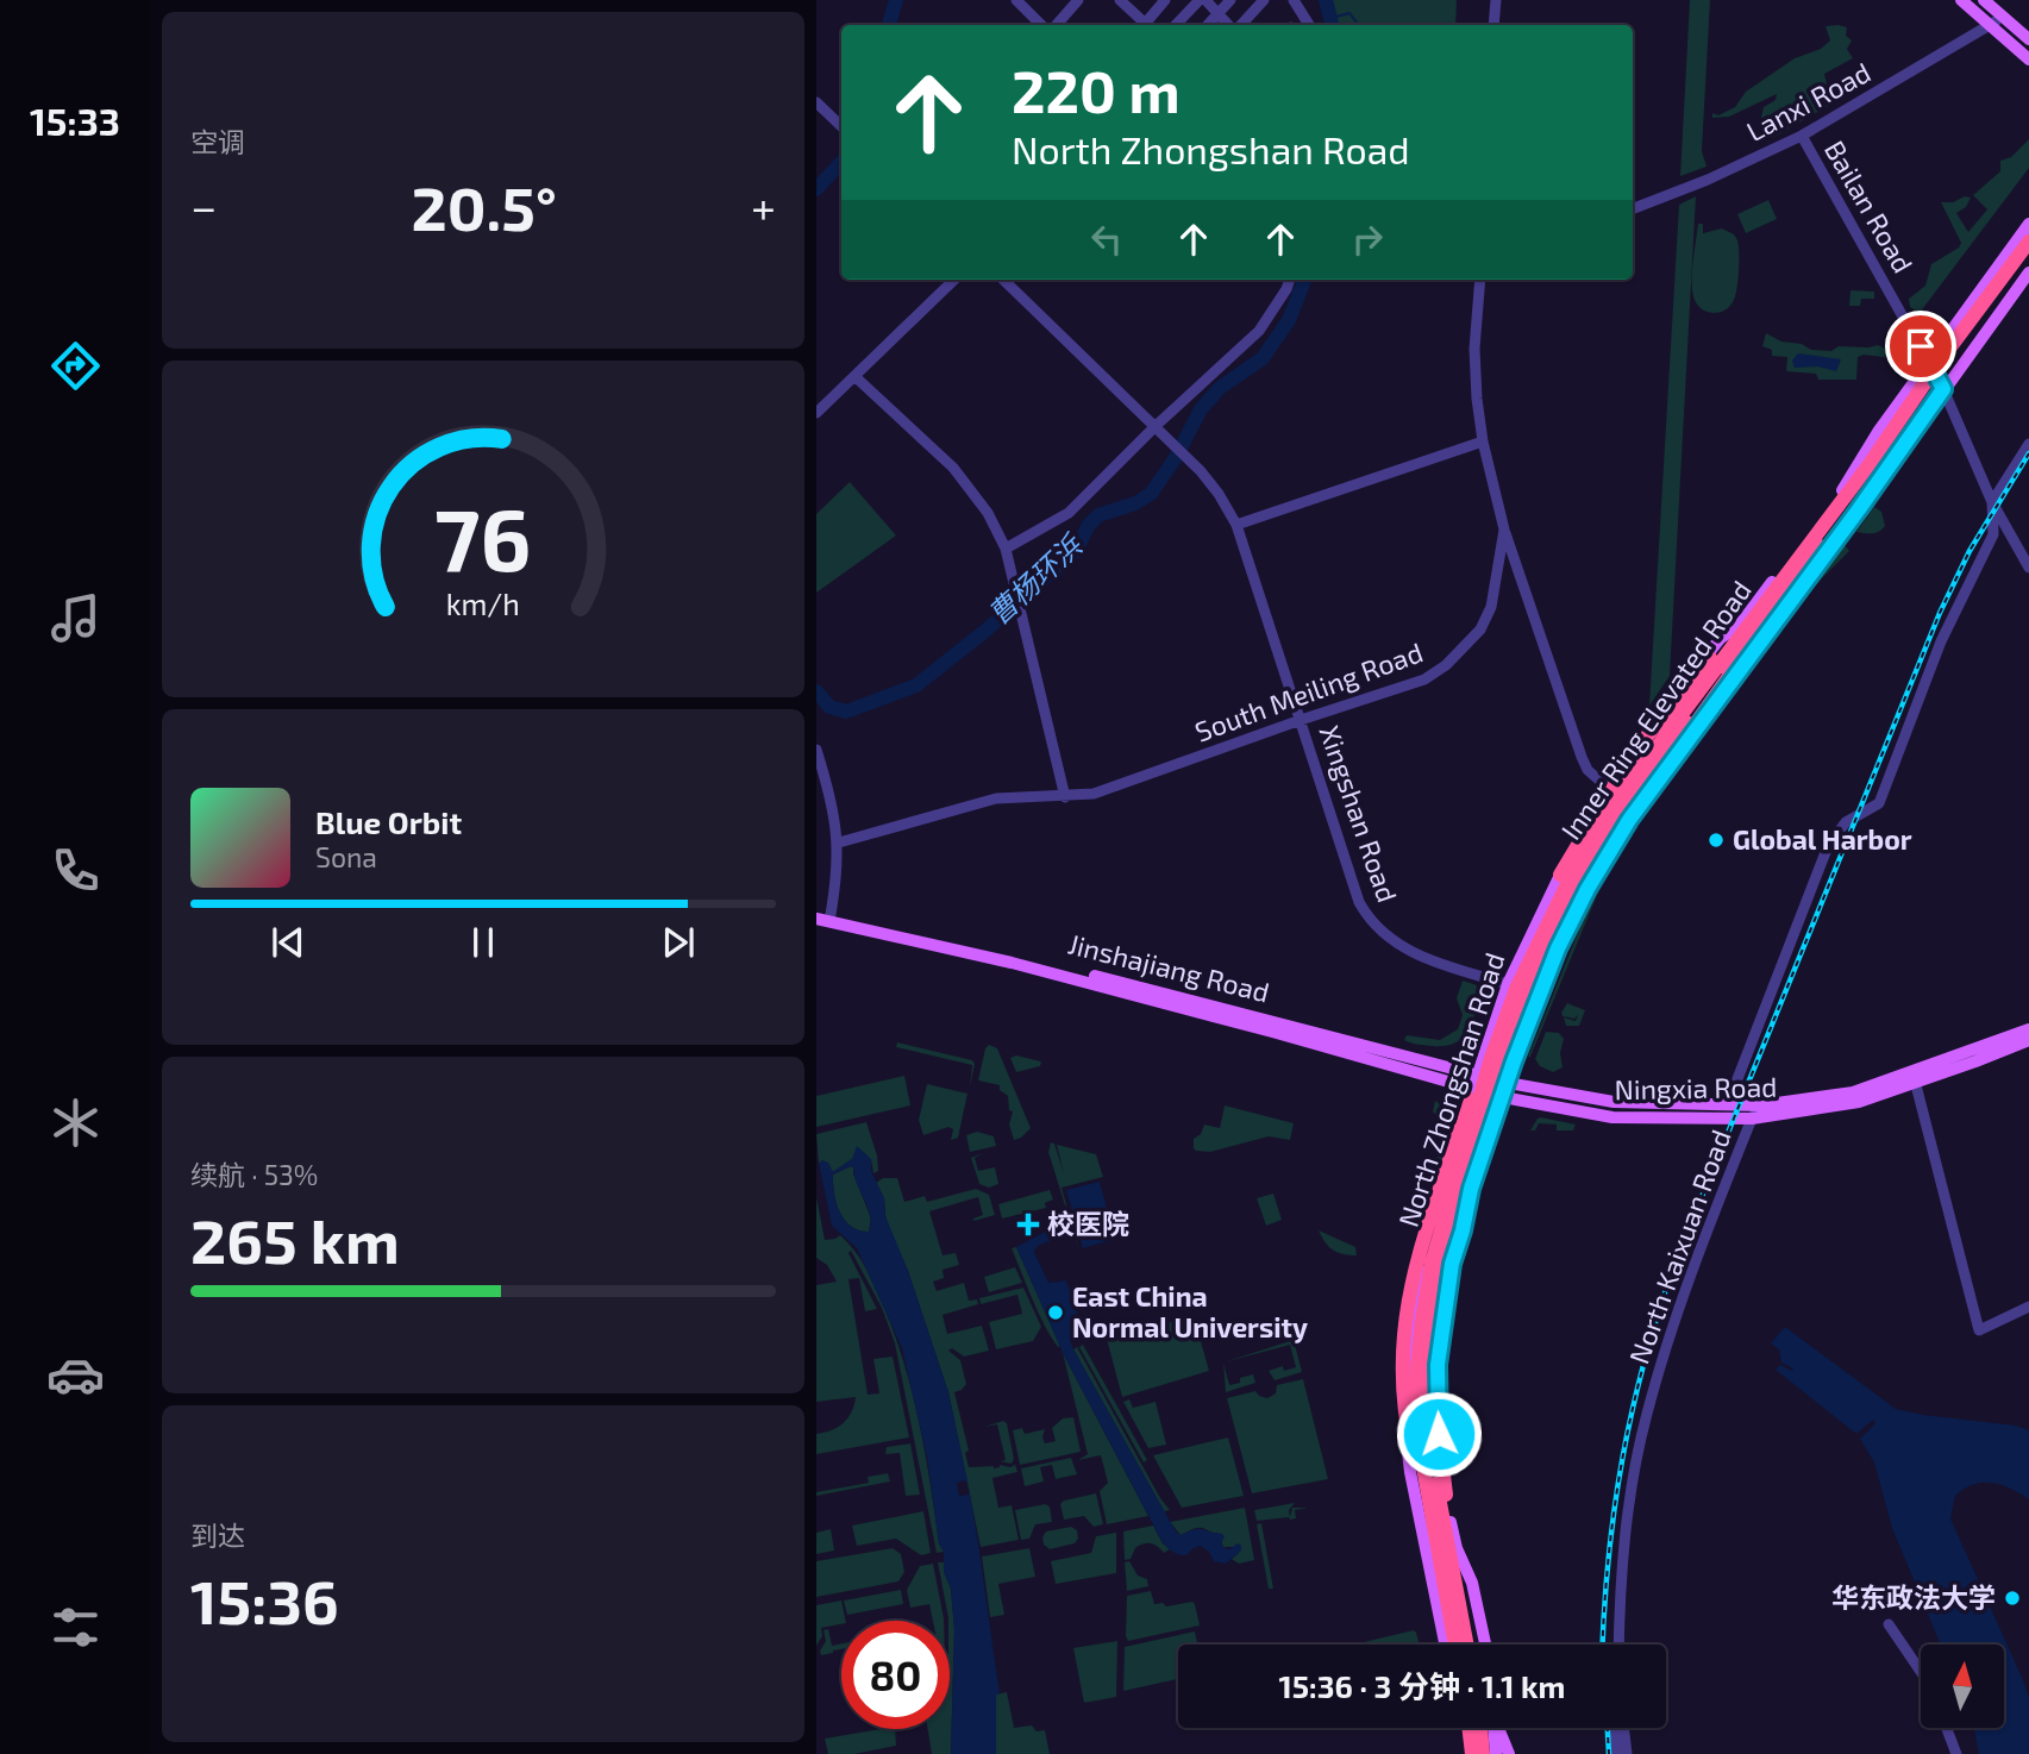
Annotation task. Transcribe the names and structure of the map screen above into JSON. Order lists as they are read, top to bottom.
{
  "streets": {
    "highway": ["Inner Ring Elevated Road"],
    "main road": ["Jinshajiang Road", "Ningxia Road", "North Zhongshan Road"],
    "street": [
      "Lanxi Road",
      "Bailan Road",
      "South Meiling Road",
      "Xingshan Road",
      "North Kaixuan Road"
    ]
  },
  "crossings": [
    ["Lanxi Road", "Bailan Road"],
    ["Bailan Road", "North Zhongshan Road"],
    ["Bailan Road", "North Kaixuan Road"],
    ["South Meiling Road", "Xingshan Road"],
    ["Xingshan Road", "North Zhongshan Road"],
    ["Jinshajiang Road", "Ningxia Road"],
    ["Jinshajiang Road", "North Zhongshan Road"],
    ["Ningxia Road", "North Zhongshan Road"],
    ["Ningxia Road", "North Kaixuan Road"]
  ],
  "water": ["曹杨环浜"],
  "places": {
    "other": ["Global Harbor", "East China Normal University", "华东政法大学"],
    "health": ["校医院"]
  },
  "north": "top",
  "page": {
    "tabs": "15:33",
    "tile": [
      "空调",
      ["续航 · 53%", "265 km"],
      ["到达", "15:36"]
    ],
    "turn": ["220 m", "North Zhongshan Road"],
    "heat": ["−", "20.5°", "+"],
    "song": ["Blue Orbit", "Sona"],
    "limit": "80",
    "trip": "15:36 · 3 分钟 · 1.1 km",
    "gauge": ["76", "km/h"]
  }
}
